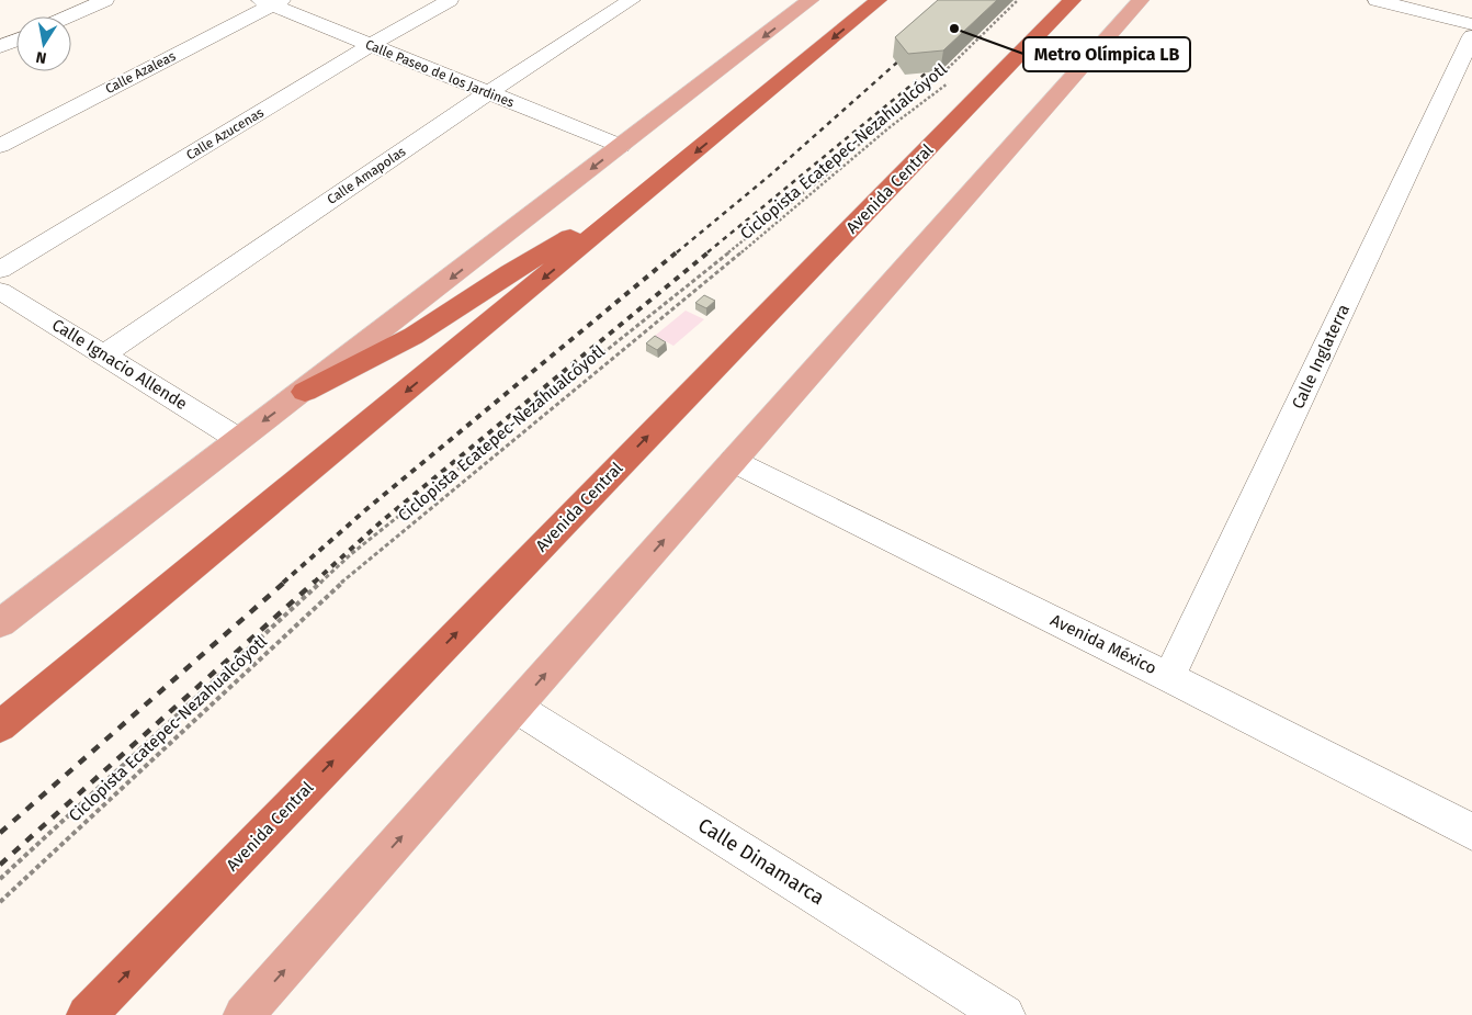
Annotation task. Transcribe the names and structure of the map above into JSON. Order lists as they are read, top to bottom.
{
  "streets": {
    "highway": ["Avenida Central"],
    "street": [
      "Calle Azaleas",
      "Calle Paseo de los Jardines",
      "Calle Azucenas",
      "Calle Amapolas",
      "Calle Inglaterra",
      "Calle Ignacio Allende",
      "Avenida México",
      "Calle Dinamarca"
    ],
    "path": ["Ciclopista Ecatepec-Nezahualcóyotl"]
  },
  "crossings": [
    ["Calle Azaleas", "Calle Paseo de los Jardines"],
    ["Calle Paseo de los Jardines", "Calle Azucenas"],
    ["Calle Paseo de los Jardines", "Calle Amapolas"],
    ["Calle Amapolas", "Calle Ignacio Allende"],
    ["Calle Inglaterra", "Avenida México"]
  ],
  "places": ["Metro Olímpica LB"],
  "north": "bottom"
}
